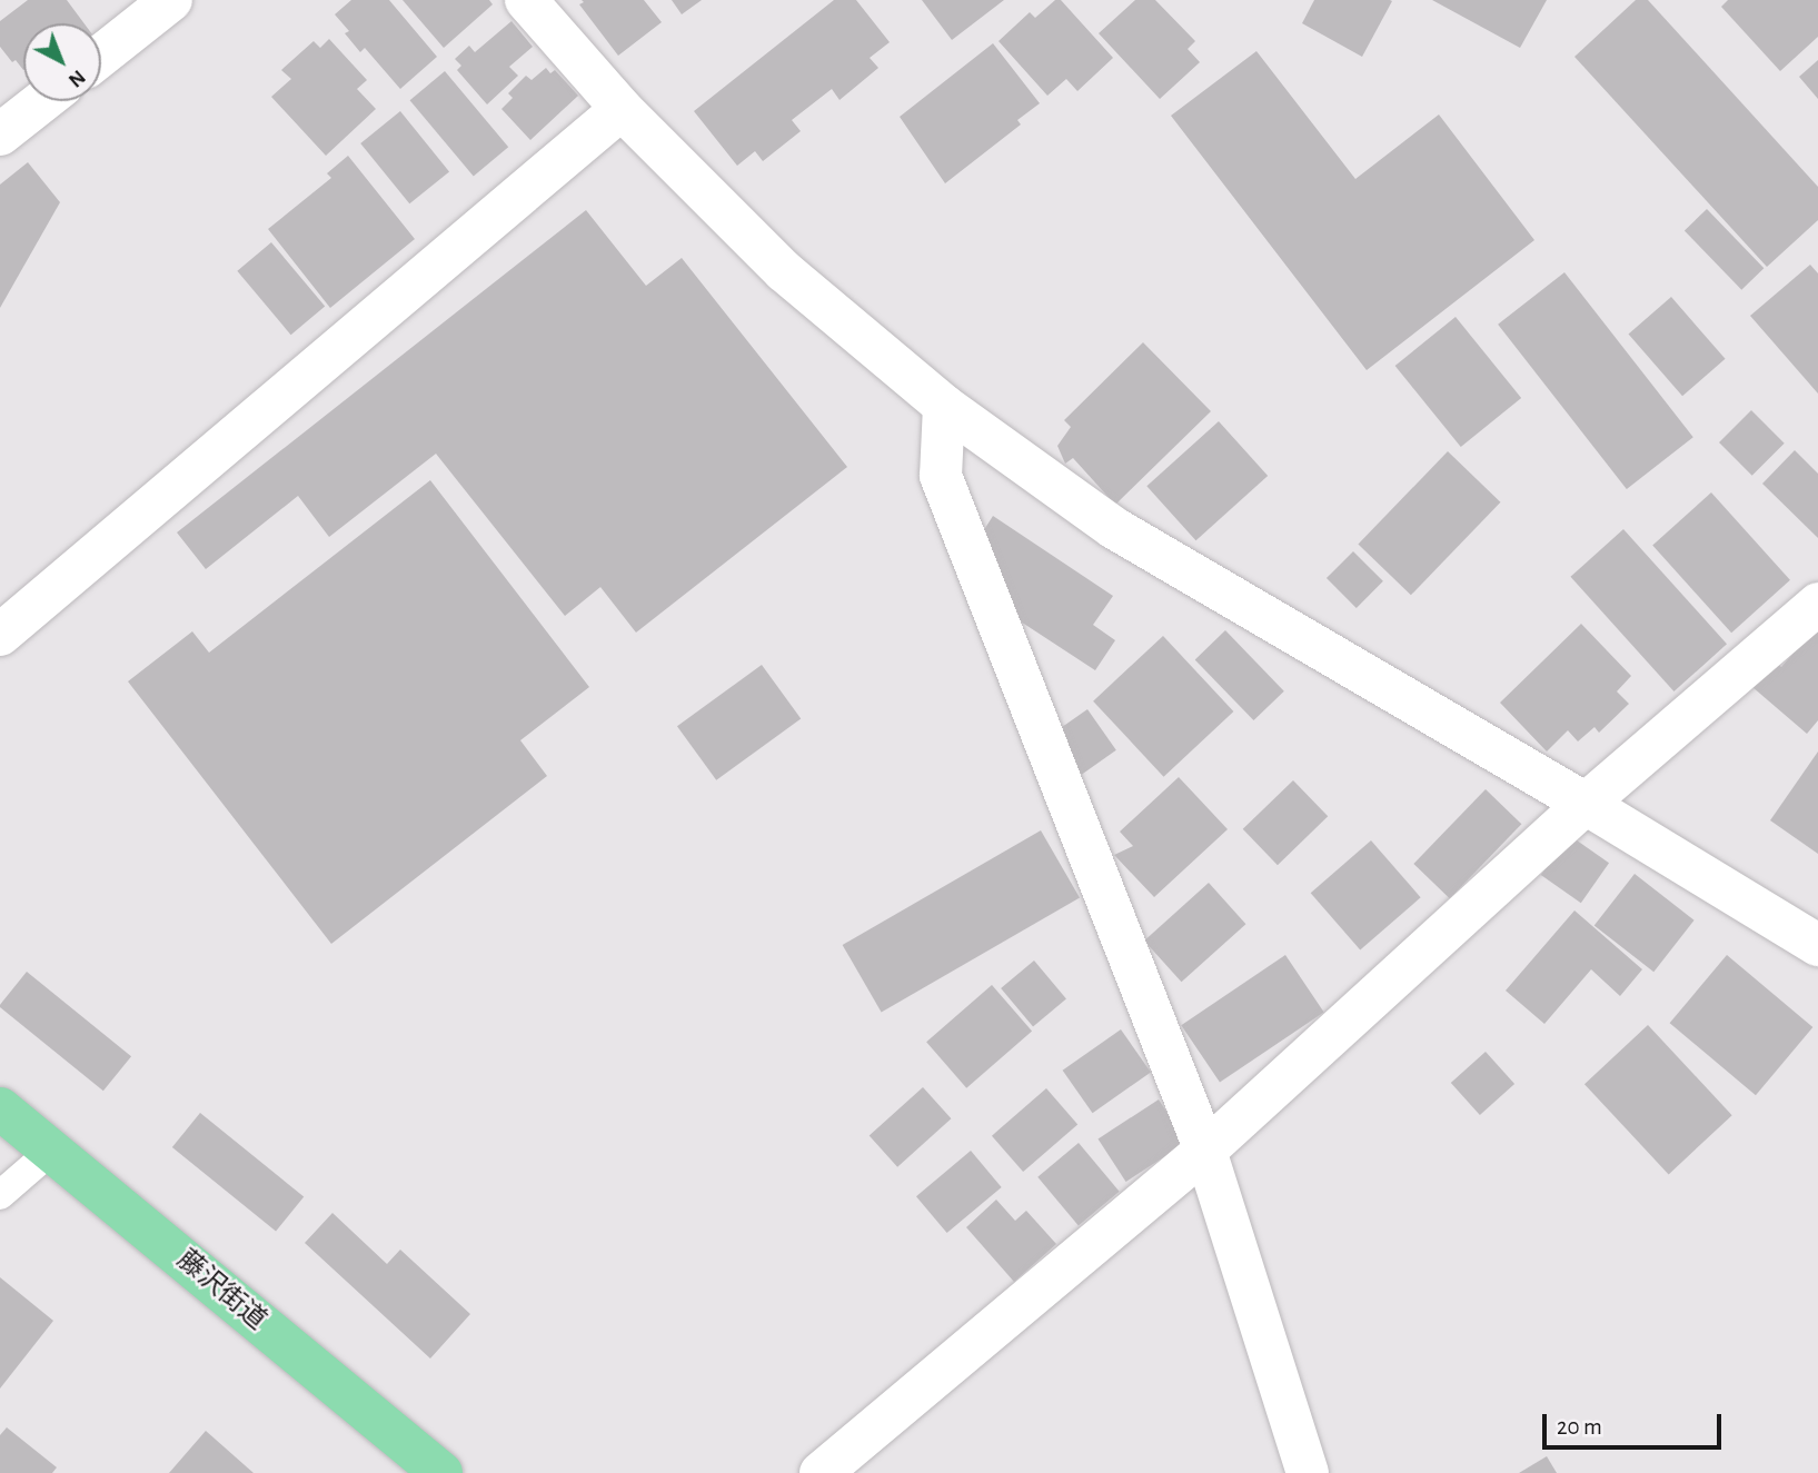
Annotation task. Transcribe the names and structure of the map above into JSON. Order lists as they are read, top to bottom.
{
  "streets": {
    "highway": ["藤沢街道"]
  },
  "scale_bar": "20 m",
  "north": "bottom right"
}
